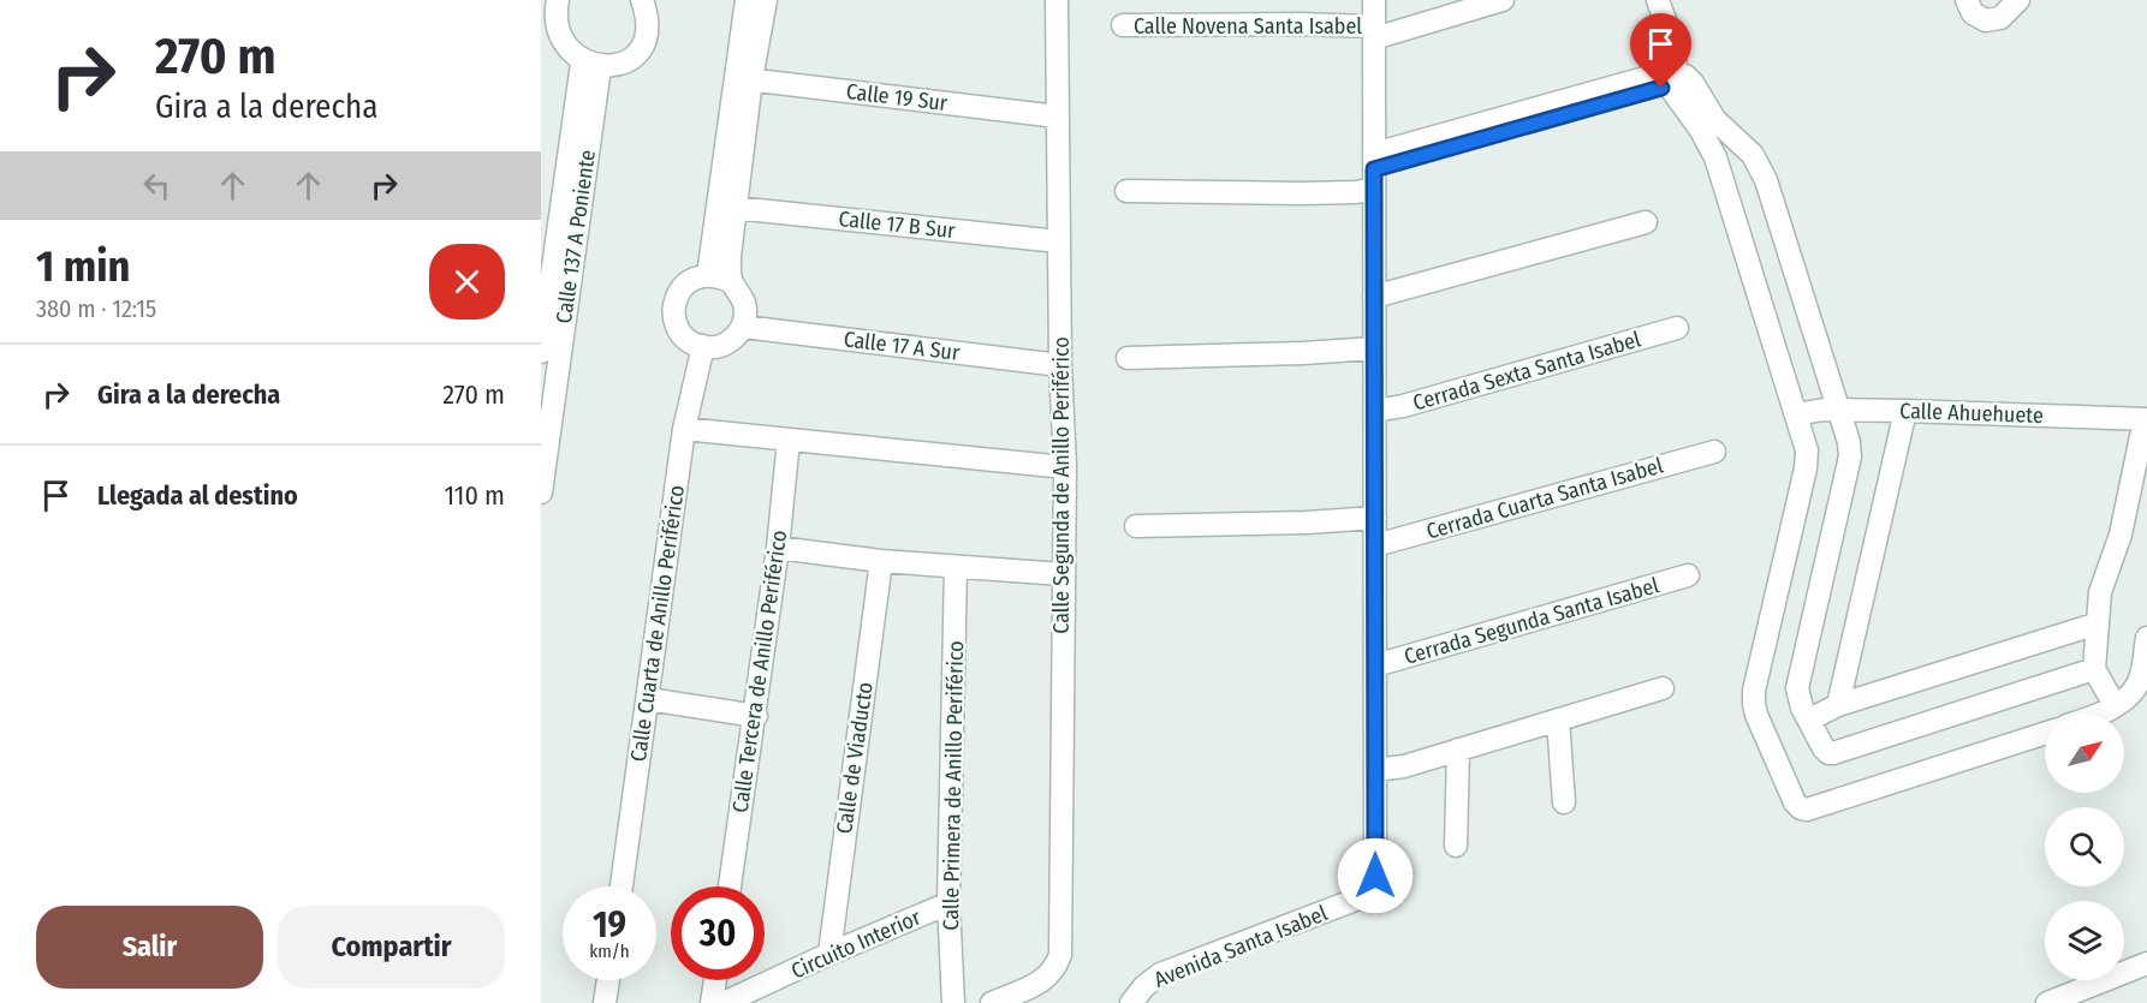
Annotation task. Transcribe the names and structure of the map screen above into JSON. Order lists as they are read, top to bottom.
{
  "streets": {
    "street": [
      "Calle Novena Santa Isabel",
      "Calle 19 Sur",
      "Calle 17 B Sur",
      "Calle 137 A Poniente",
      "Calle 17 A Sur",
      "Cerrada Sexta Santa Isabel",
      "Calle Ahuehuete",
      "Calle Segunda de Anillo Periférico",
      "Cerrada Cuarta Santa Isabel",
      "Cerrada Segunda Santa Isabel",
      "Calle Cuarta de Anillo Periférico",
      "Calle Tercera de Anillo Periférico",
      "Calle de Viaducto",
      "Calle Primera de Anillo Periférico",
      "Circuito Interior",
      "Avenida Santa Isabel"
    ]
  },
  "crossings": [
    ["Calle Novena Santa Isabel", "Avenida Santa Isabel"],
    ["Calle 19 Sur", "Calle Segunda de Anillo Periférico"],
    ["Calle 17 B Sur", "Calle Segunda de Anillo Periférico"],
    ["Calle 17 A Sur", "Calle Segunda de Anillo Periférico"],
    ["Calle 17 A Sur", "Calle Cuarta de Anillo Periférico"],
    ["Cerrada Sexta Santa Isabel", "Avenida Santa Isabel"],
    ["Cerrada Cuarta Santa Isabel", "Avenida Santa Isabel"],
    ["Cerrada Segunda Santa Isabel", "Avenida Santa Isabel"],
    ["Calle de Viaducto", "Circuito Interior"],
    ["Calle Primera de Anillo Periférico", "Circuito Interior"]
  ],
  "north": "top right",
  "page": {
    "turn": ["270 m", "Gira a la derecha"],
    "heading": ["1 min", "380 m · 12:15"],
    "list": [
      {
        "name": "Gira a la derecha",
        "value": "270 m"
      },
      {
        "name": "Llegada al destino",
        "value": "110 m"
      }
    ],
    "speed": "19 km/h",
    "limit": "30",
    "buttons": ["Salir", "Compartir"]
  }
}
